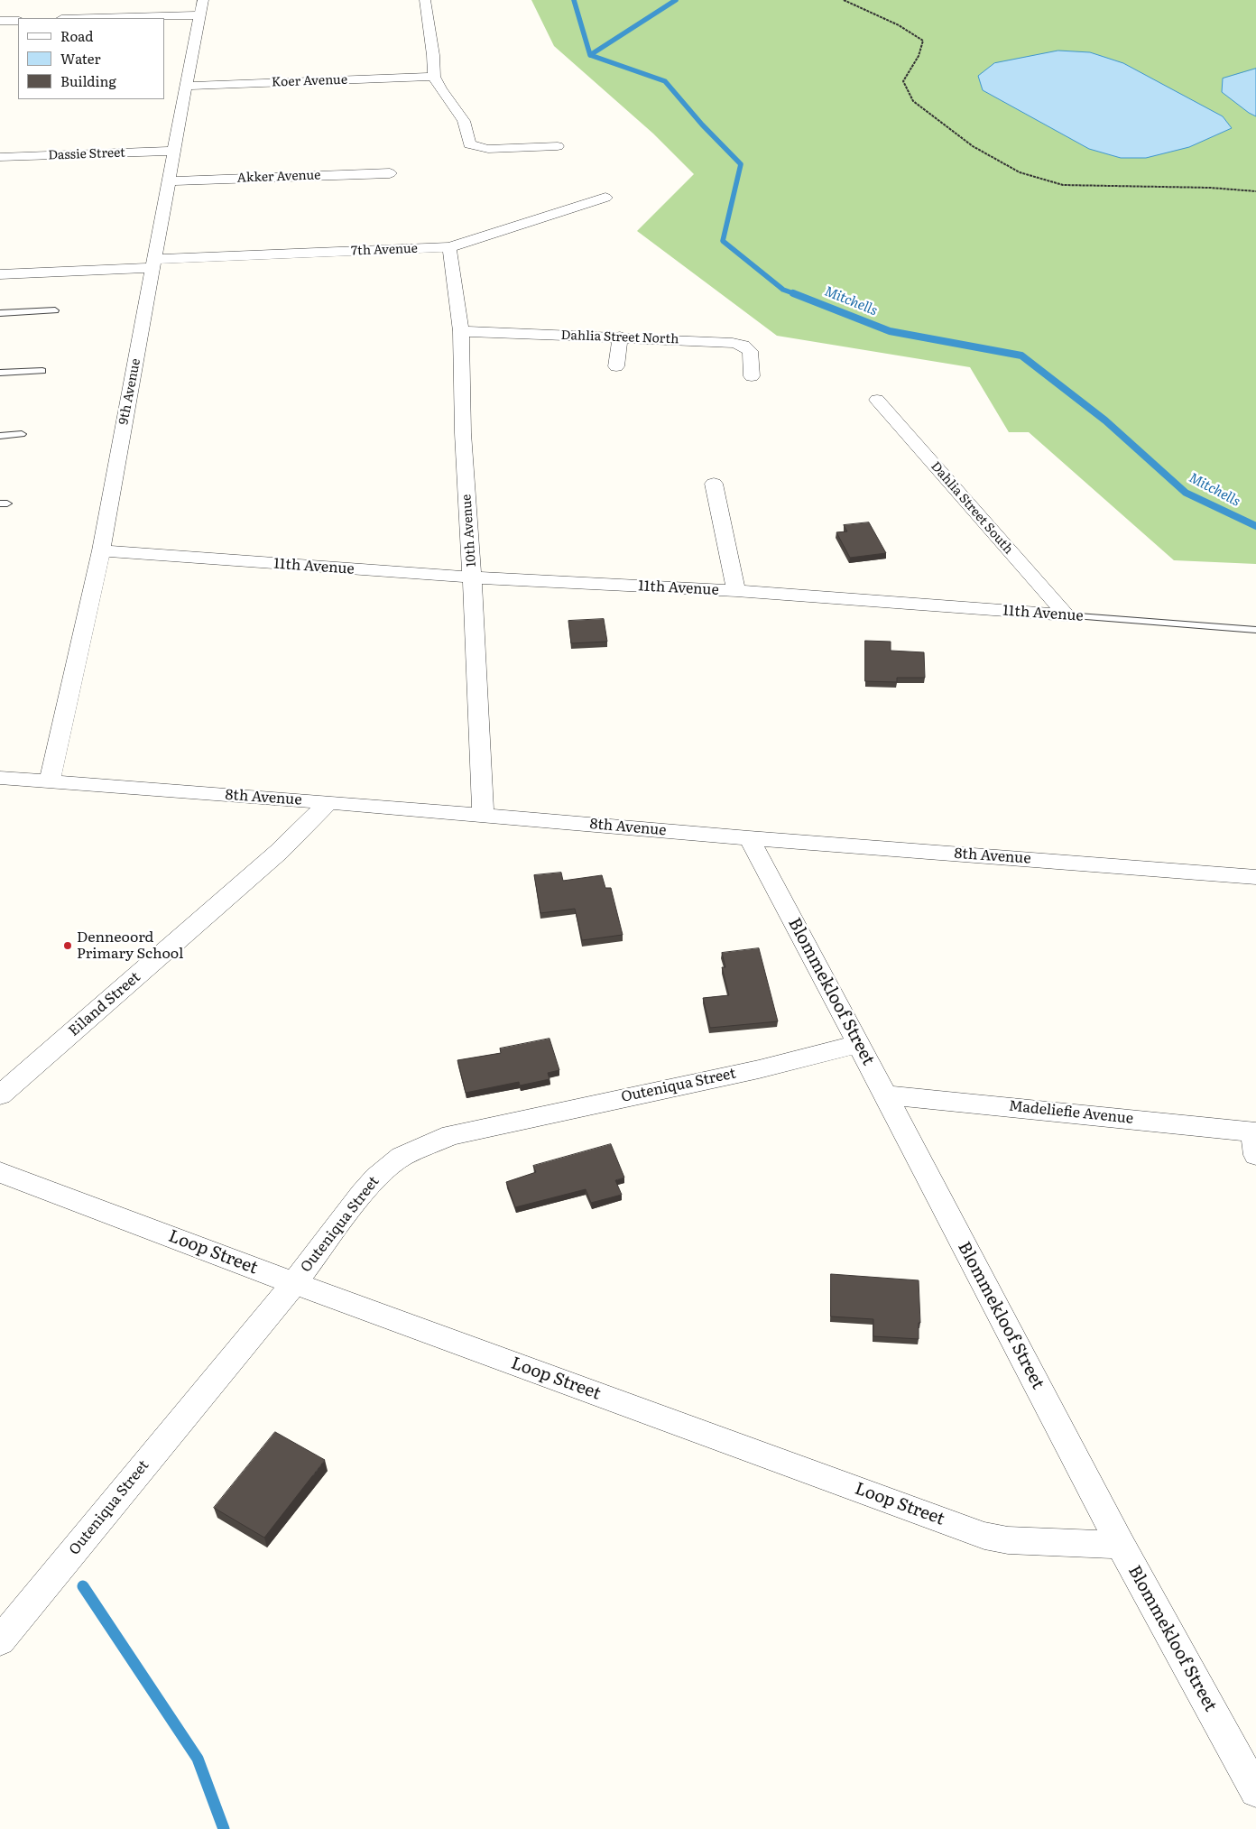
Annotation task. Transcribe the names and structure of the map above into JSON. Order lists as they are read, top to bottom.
{
  "streets": {
    "street": [
      "Koer Avenue",
      "Dassie Street",
      "Akker Avenue",
      "7th Avenue",
      "Dahlia Street North",
      "9th Avenue",
      "Dahlia Street South",
      "10th Avenue",
      "11th Avenue",
      "8th Avenue",
      "Blommekloof Street",
      "Eiland Street",
      "Outeniqua Street",
      "Madeliefie Avenue",
      "Loop Street"
    ]
  },
  "crossings": [
    ["Koer Avenue", "9th Avenue"],
    ["Dassie Street", "9th Avenue"],
    ["Akker Avenue", "9th Avenue"],
    ["7th Avenue", "9th Avenue"],
    ["7th Avenue", "10th Avenue"],
    ["Dahlia Street North", "10th Avenue"],
    ["9th Avenue", "11th Avenue"],
    ["9th Avenue", "8th Avenue"],
    ["Dahlia Street South", "11th Avenue"],
    ["10th Avenue", "11th Avenue"],
    ["10th Avenue", "8th Avenue"],
    ["8th Avenue", "Blommekloof Street"],
    ["8th Avenue", "Eiland Street"],
    ["Blommekloof Street", "Outeniqua Street"],
    ["Blommekloof Street", "Madeliefie Avenue"],
    ["Blommekloof Street", "Loop Street"],
    ["Outeniqua Street", "Loop Street"]
  ],
  "water": ["Mitchells"],
  "places": ["Denneoord Primary School"],
  "legend": ["Road", "Water", "Building"]
}
